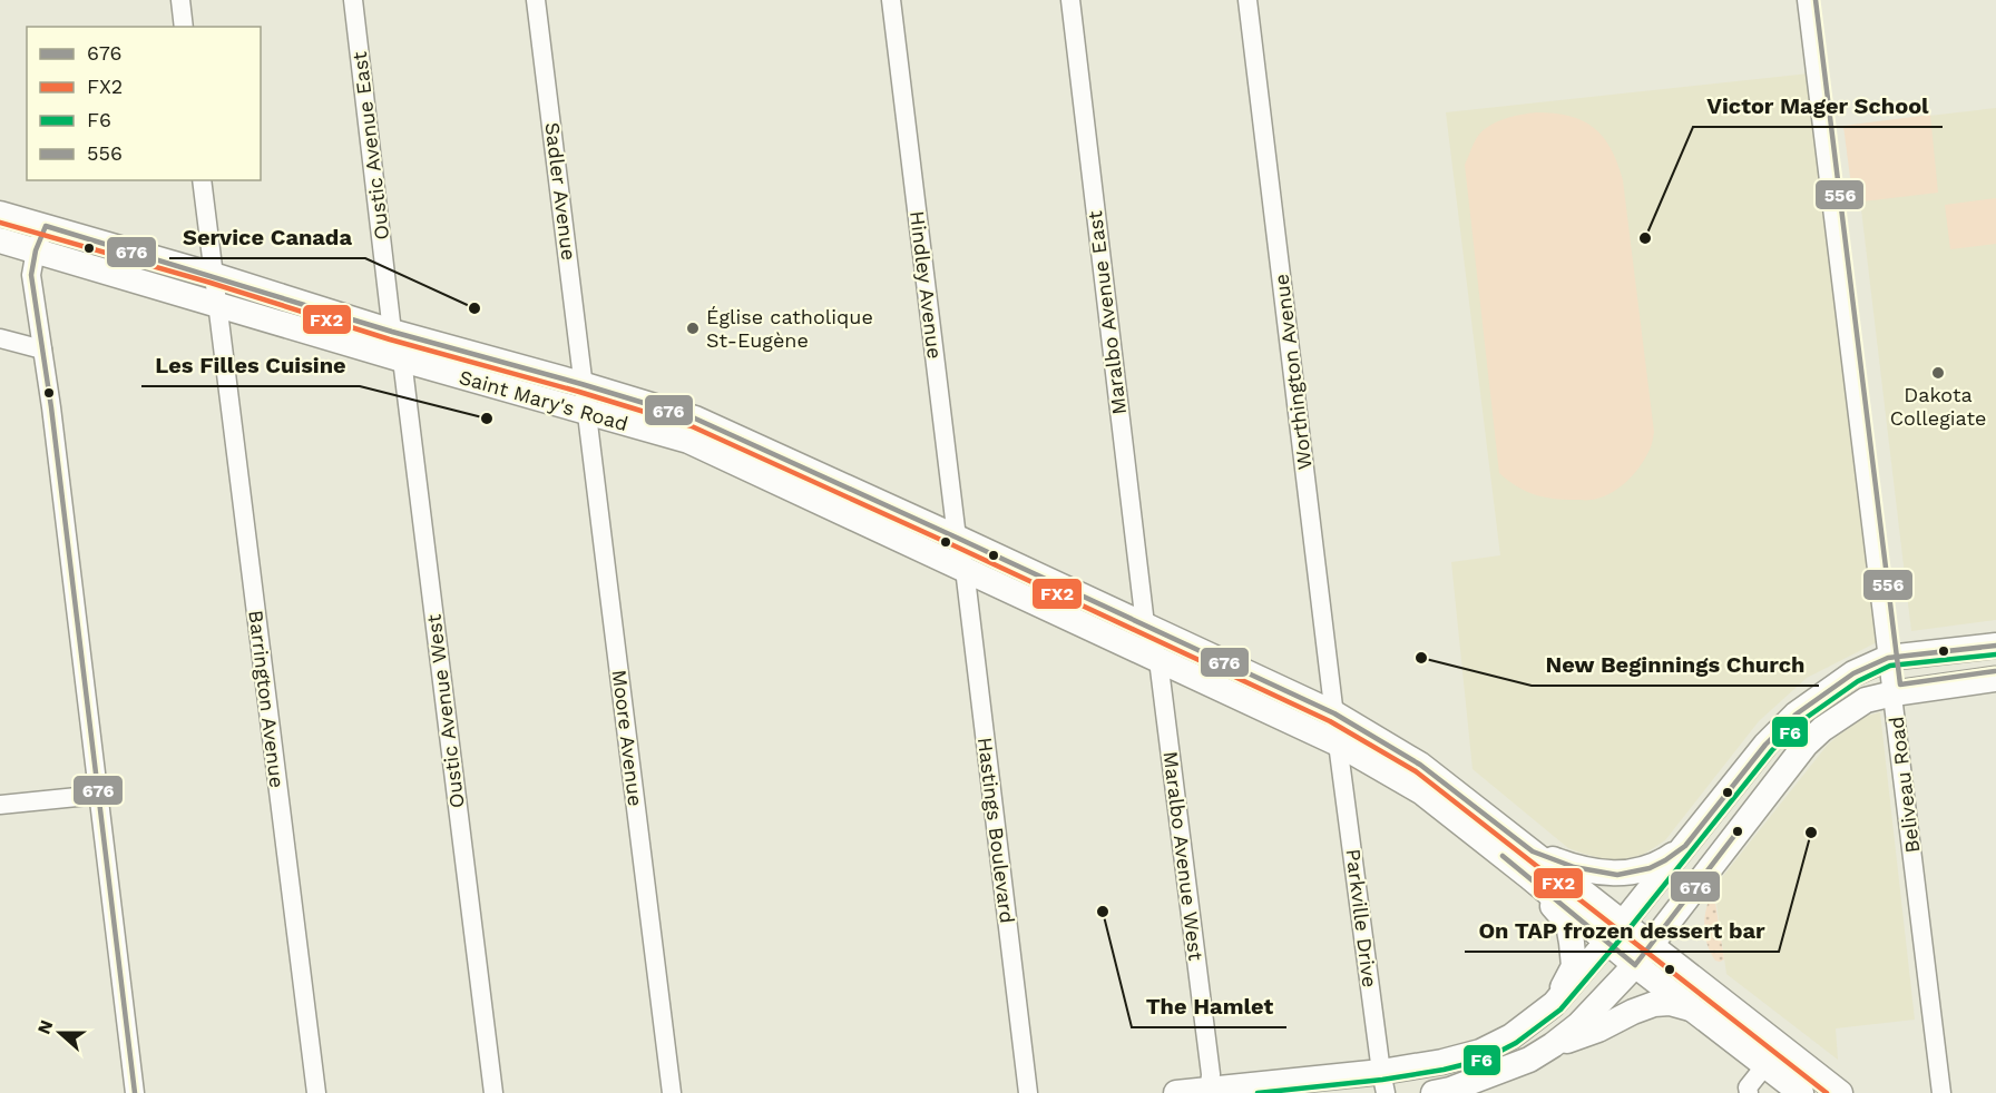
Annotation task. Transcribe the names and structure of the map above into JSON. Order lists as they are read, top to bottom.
{
  "streets": {
    "main road": ["Saint Mary's Road"],
    "street": [
      "Oustic Avenue East",
      "Sadler Avenue",
      "Hindley Avenue",
      "Maralbo Avenue East",
      "Worthington Avenue",
      "Barrington Avenue",
      "Oustic Avenue West",
      "Moore Avenue",
      "Beliveau Road",
      "Hastings Boulevard",
      "Maralbo Avenue West",
      "Parkville Drive"
    ]
  },
  "crossings": [
    ["Oustic Avenue East", "Saint Mary's Road"],
    ["Oustic Avenue East", "Oustic Avenue West"],
    ["Sadler Avenue", "Saint Mary's Road"],
    ["Sadler Avenue", "Moore Avenue"],
    ["Hindley Avenue", "Saint Mary's Road"],
    ["Hindley Avenue", "Hastings Boulevard"],
    ["Maralbo Avenue East", "Saint Mary's Road"],
    ["Maralbo Avenue East", "Maralbo Avenue West"],
    ["Worthington Avenue", "Saint Mary's Road"],
    ["Worthington Avenue", "Parkville Drive"],
    ["Saint Mary's Road", "Barrington Avenue"],
    ["Saint Mary's Road", "Oustic Avenue West"],
    ["Saint Mary's Road", "Moore Avenue"],
    ["Saint Mary's Road", "Hastings Boulevard"],
    ["Saint Mary's Road", "Maralbo Avenue West"],
    ["Saint Mary's Road", "Parkville Drive"]
  ],
  "places": [
    "Victor Mager School",
    "Service Canada",
    "Église catholique St-Eugène",
    "Dakota Collegiate",
    "Les Filles Cuisine",
    "New Beginnings Church",
    "On TAP frozen dessert bar",
    "The Hamlet"
  ],
  "lines": [
    "transit line 556",
    "transit line FX2",
    "transit line 676",
    "transit line F6"
  ],
  "legend": [
    "676",
    "FX2",
    "F6",
    "556"
  ],
  "north": "left"
}
